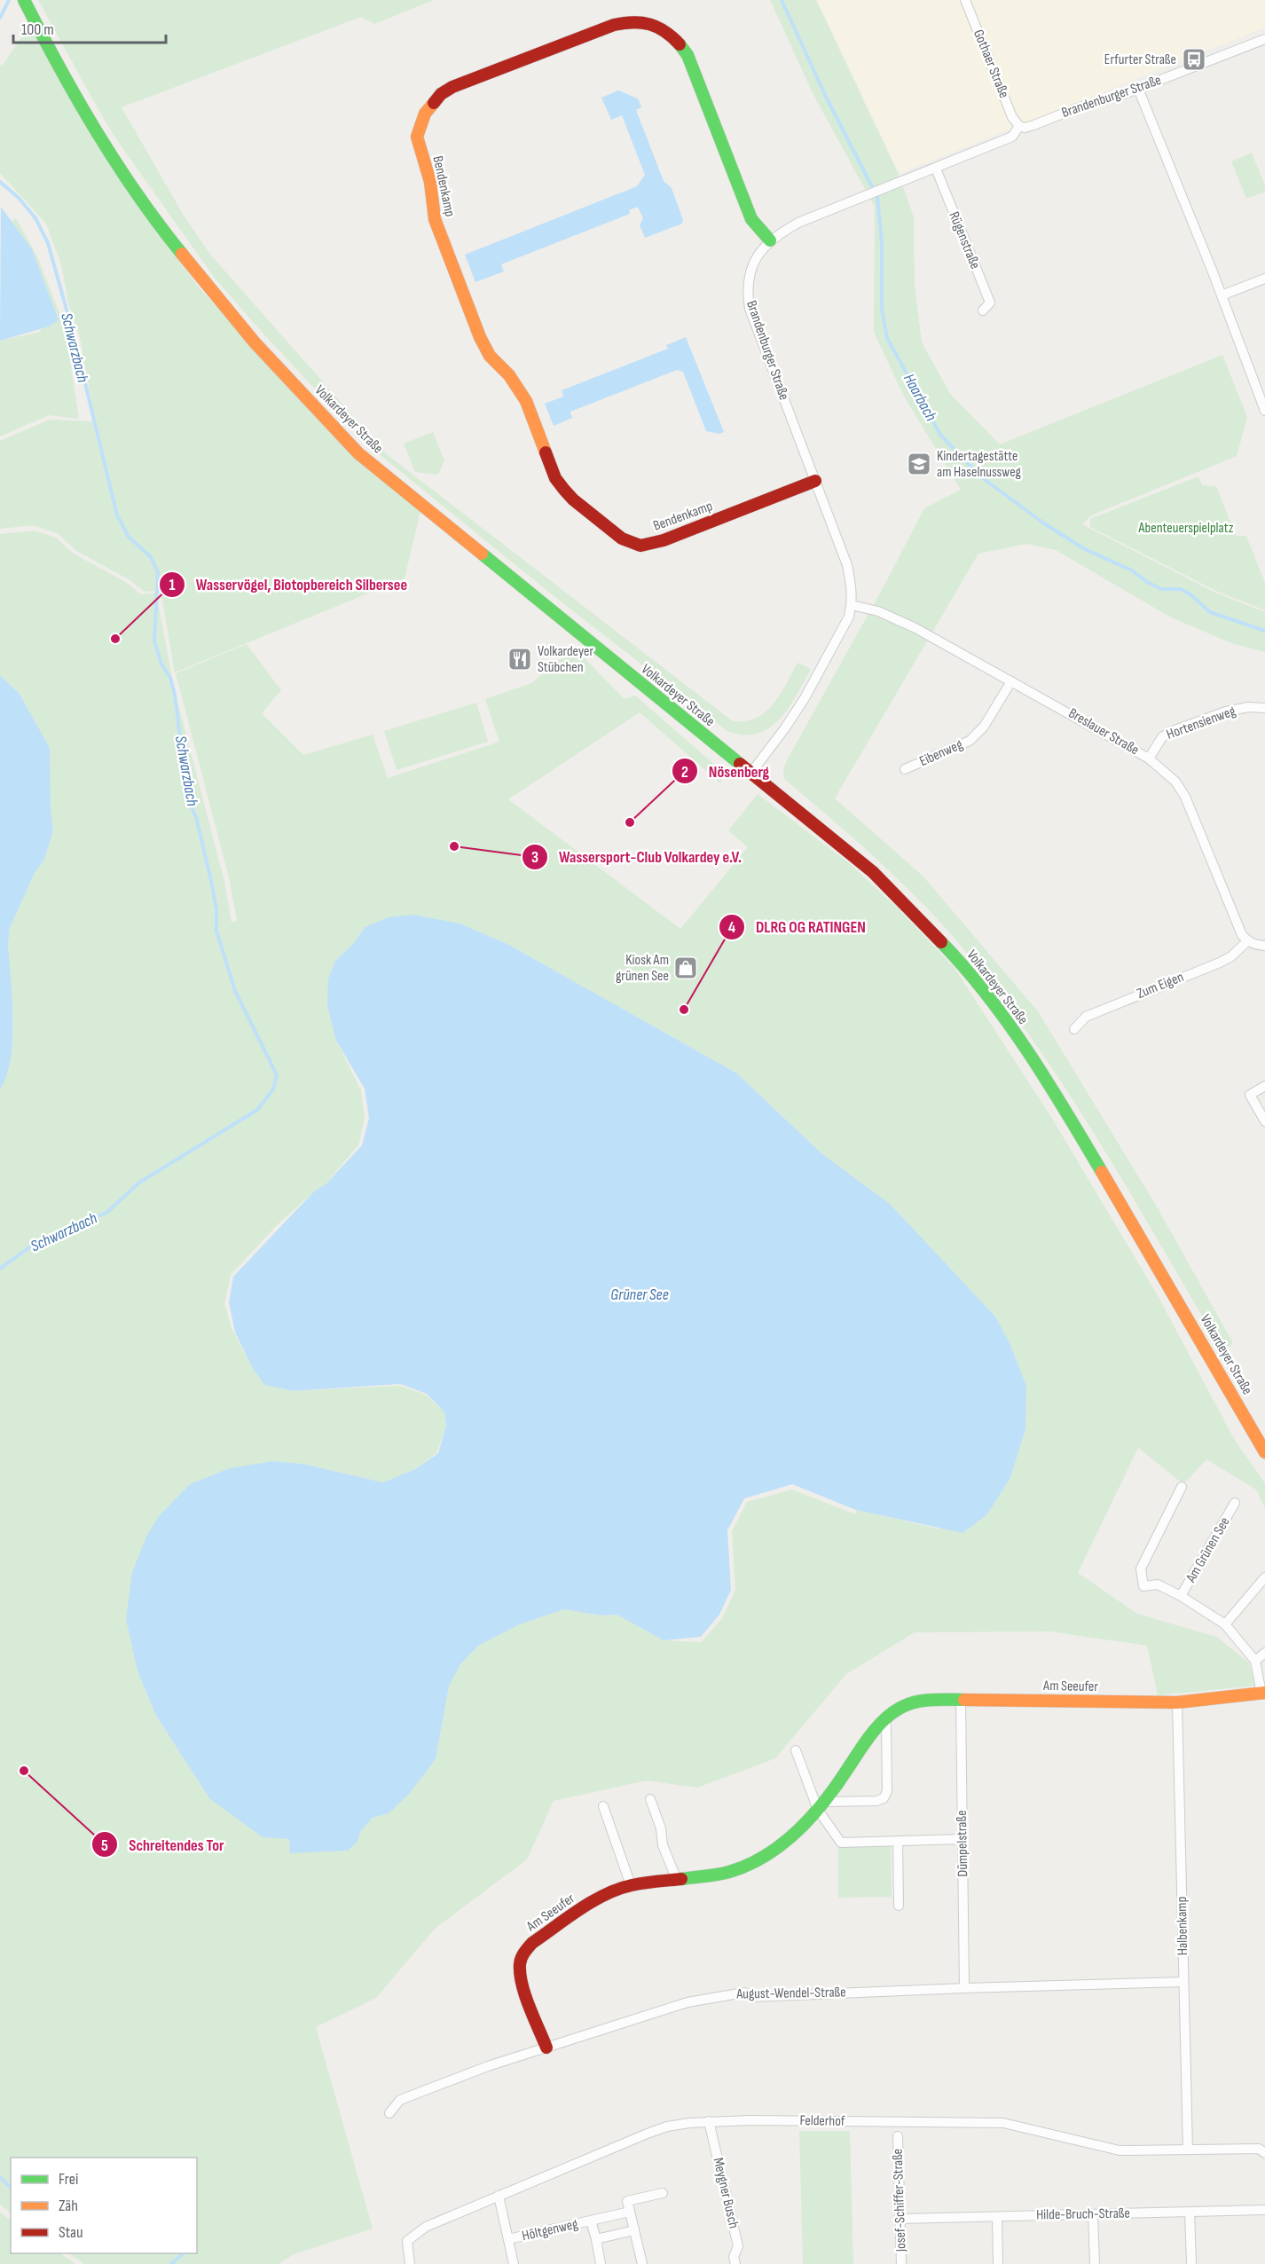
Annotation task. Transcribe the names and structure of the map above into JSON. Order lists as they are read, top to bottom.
{
  "streets": {
    "street": [
      "Gothaer Straße",
      "Brandenburger Straße",
      "Bendenkamp",
      "Rügenstraße",
      "Volkardeyer Straße",
      "Hortensienweg",
      "Breslauer Straße",
      "Eibenweg",
      "Zum Eigen",
      "Am Grünen See",
      "Am Seeufer",
      "Dümpelstraße",
      "Halbenkamp",
      "August-Wendel-Straße",
      "Felderhof",
      "Meygner Busch",
      "Josef-Schiffer-Straße",
      "Hilde-Bruch-Straße",
      "Höltgenweg"
    ]
  },
  "crossings": [
    ["Gothaer Straße", "Brandenburger Straße"],
    ["Brandenburger Straße", "Bendenkamp"],
    ["Brandenburger Straße", "Rügenstraße"],
    ["Brandenburger Straße", "Volkardeyer Straße"],
    ["Brandenburger Straße", "Breslauer Straße"],
    ["Hortensienweg", "Breslauer Straße"],
    ["Breslauer Straße", "Eibenweg"],
    ["Breslauer Straße", "Zum Eigen"],
    ["Am Grünen See", "Am Seeufer"],
    ["Am Seeufer", "Dümpelstraße"],
    ["Am Seeufer", "Halbenkamp"],
    ["Am Seeufer", "August-Wendel-Straße"],
    ["Dümpelstraße", "August-Wendel-Straße"],
    ["Halbenkamp", "August-Wendel-Straße"],
    ["Halbenkamp", "Felderhof"],
    ["Felderhof", "Meygner Busch"],
    ["Felderhof", "Höltgenweg"],
    ["Josef-Schiffer-Straße", "Hilde-Bruch-Straße"]
  ],
  "water": ["Schwarzbach", "Haarbach", "Grüner See"],
  "parks": ["Abenteuerspielplatz"],
  "places": {
    "bus stop": ["Erfurter Straße"],
    "school or university": ["Kindertagestätte am Haselnussweg"],
    "other": [
      "Wasservögel, Biotopbereich Silbersee",
      "Nösenberg",
      "Wassersport-Club Volkardey e.V.",
      "DLRG OG RATINGEN",
      "Schreitendes Tor"
    ],
    "restaurant": ["Volkardeyer Stübchen"],
    "shop": ["Kiosk Am grünen See"]
  },
  "legend": ["Frei", "Zäh", "Stau"],
  "scale_bar": "100 m"
}
